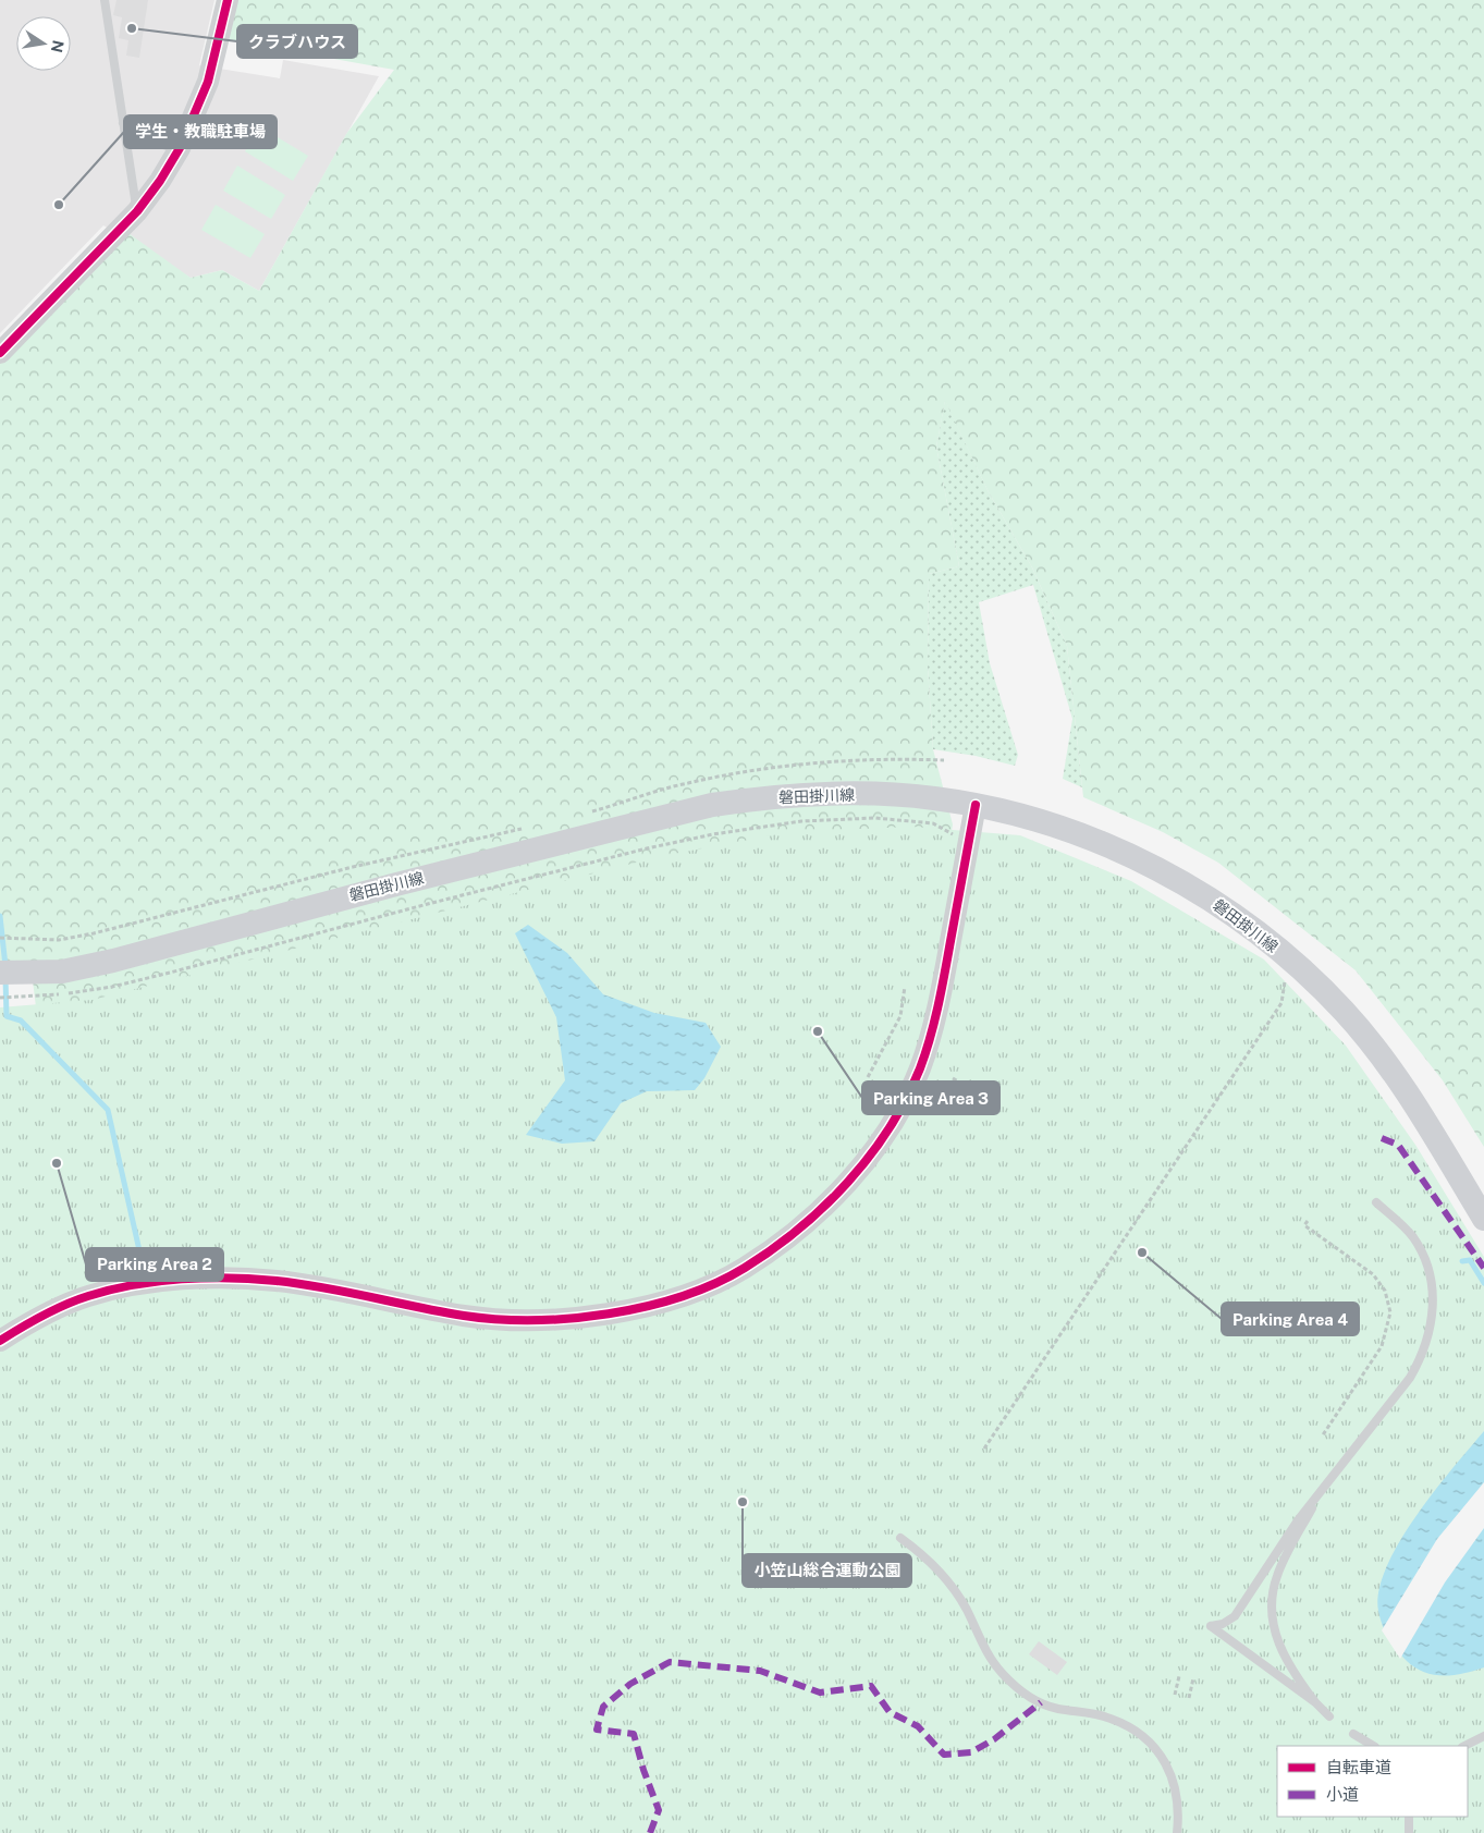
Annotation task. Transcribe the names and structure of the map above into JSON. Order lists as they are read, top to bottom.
{
  "streets": {
    "main road": ["磐田掛川線"]
  },
  "places": [
    "クラブハウス",
    "学生・教職駐車場",
    "Parking Area 3",
    "Parking Area 2",
    "Parking Area 4",
    "小笠山総合運動公園"
  ],
  "legend": ["自転車道", "小道"],
  "north": "right"
}
